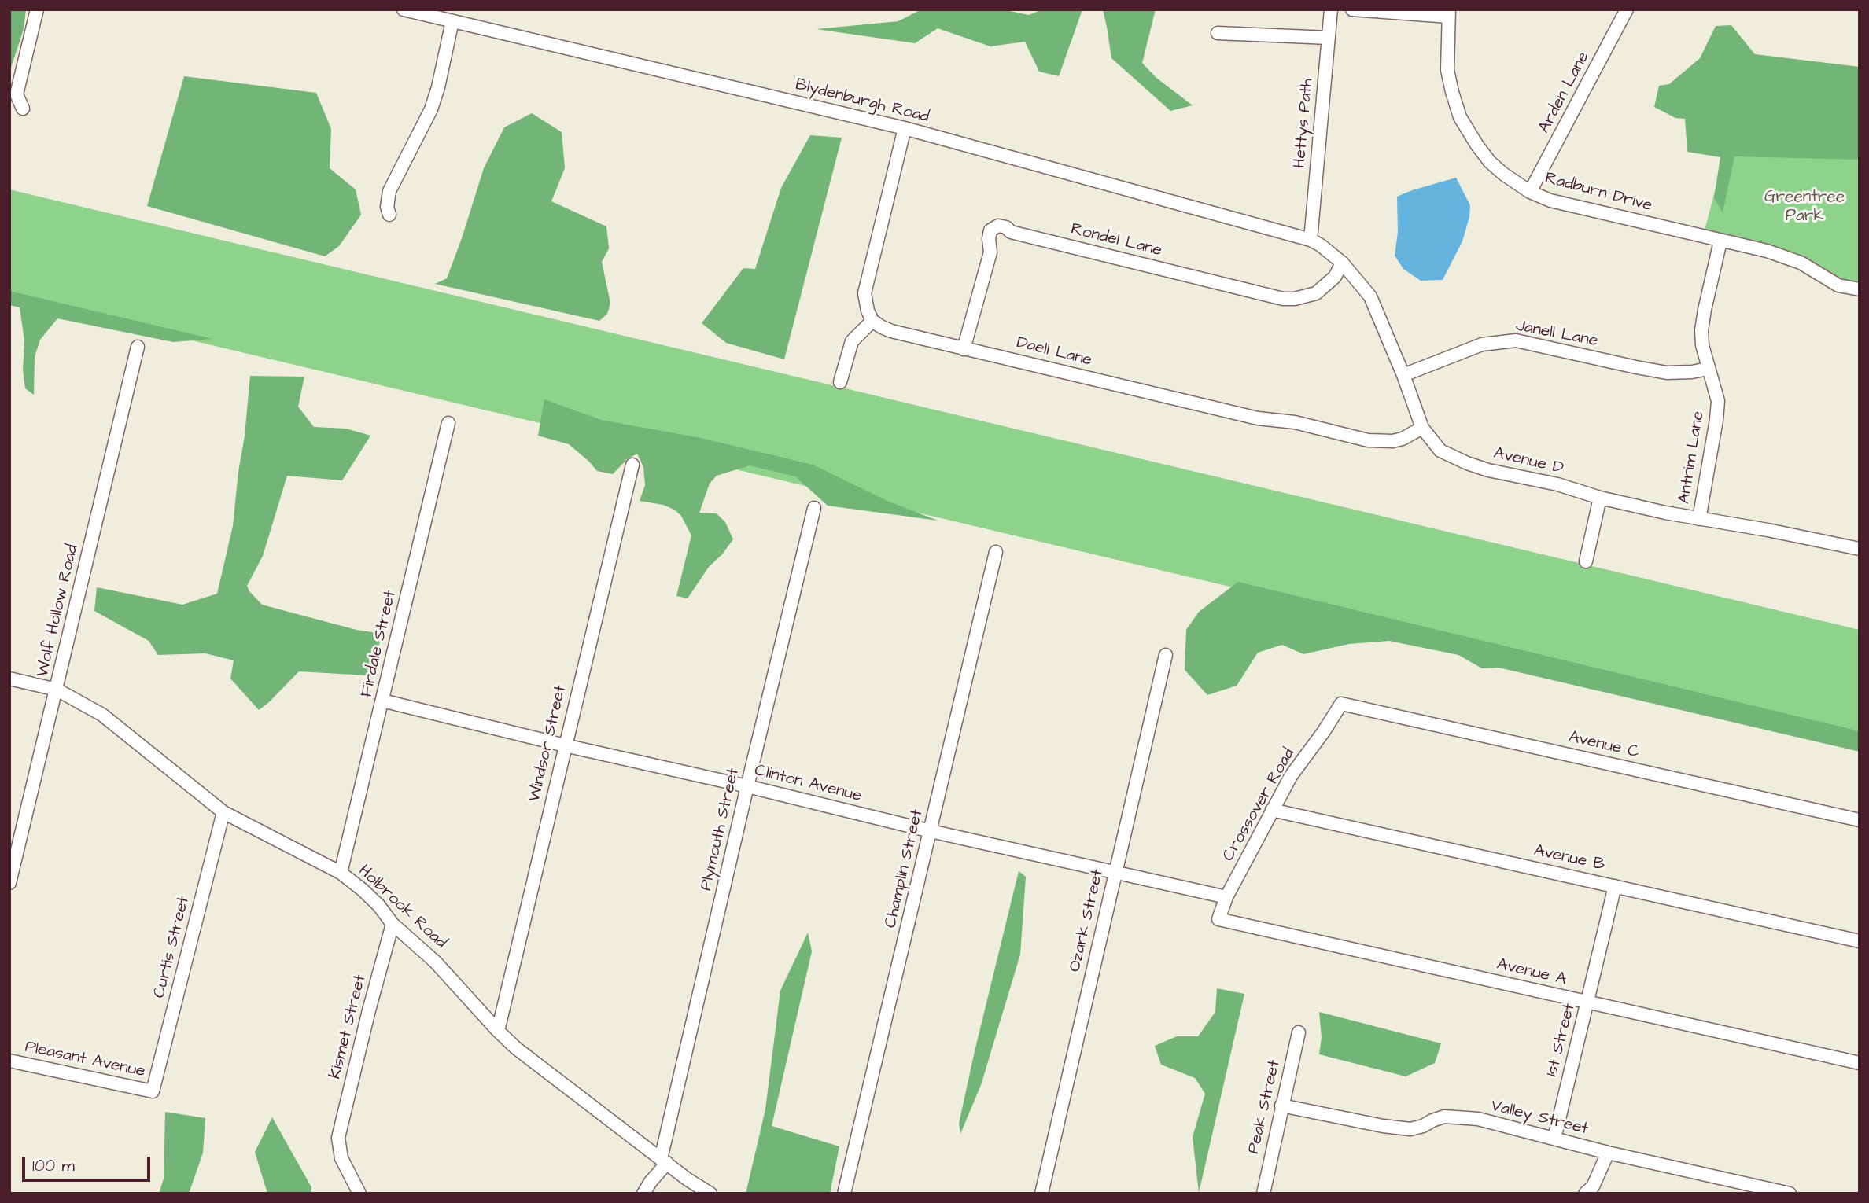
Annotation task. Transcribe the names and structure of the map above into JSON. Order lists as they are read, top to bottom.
{
  "streets": {
    "street": [
      "Arden Lane",
      "Blydenburgh Road",
      "Hettys Path",
      "Radburn Drive",
      "Rondel Lane",
      "Janell Lane",
      "Daell Lane",
      "Antrim Lane",
      "Avenue D",
      "Wolf Hollow Road",
      "Firdale Street",
      "Windsor Street",
      "Avenue C",
      "Clinton Avenue",
      "Crossover Road",
      "Plymouth Street",
      "Avenue B",
      "Champlin Street",
      "Holbrook Road",
      "Ozark Street",
      "Curtis Street",
      "Avenue A",
      "Kismet Street",
      "1st Street",
      "Pleasant Avenue",
      "Peak Street",
      "Valley Street"
    ]
  },
  "crossings": [
    ["Arden Lane", "Radburn Drive"],
    ["Blydenburgh Road", "Hettys Path"],
    ["Blydenburgh Road", "Avenue D"],
    ["Hettys Path", "Avenue D"],
    ["Radburn Drive", "Antrim Lane"],
    ["Rondel Lane", "Daell Lane"],
    ["Rondel Lane", "Avenue D"],
    ["Janell Lane", "Antrim Lane"],
    ["Janell Lane", "Avenue D"],
    ["Daell Lane", "Avenue D"],
    ["Antrim Lane", "Avenue D"],
    ["Wolf Hollow Road", "Holbrook Road"],
    ["Firdale Street", "Clinton Avenue"],
    ["Firdale Street", "Holbrook Road"],
    ["Windsor Street", "Clinton Avenue"],
    ["Windsor Street", "Holbrook Road"],
    ["Avenue C", "Crossover Road"],
    ["Clinton Avenue", "Crossover Road"],
    ["Clinton Avenue", "Plymouth Street"],
    ["Clinton Avenue", "Champlin Street"],
    ["Clinton Avenue", "Ozark Street"],
    ["Clinton Avenue", "Avenue A"],
    ["Crossover Road", "Avenue B"],
    ["Crossover Road", "Avenue A"],
    ["Plymouth Street", "Holbrook Road"],
    ["Avenue B", "1st Street"],
    ["Holbrook Road", "Curtis Street"],
    ["Holbrook Road", "Kismet Street"],
    ["Curtis Street", "Pleasant Avenue"],
    ["Avenue A", "1st Street"],
    ["1st Street", "Valley Street"],
    ["Peak Street", "Valley Street"]
  ],
  "parks": ["Greentree Park"],
  "scale_bar": "100 m"
}
